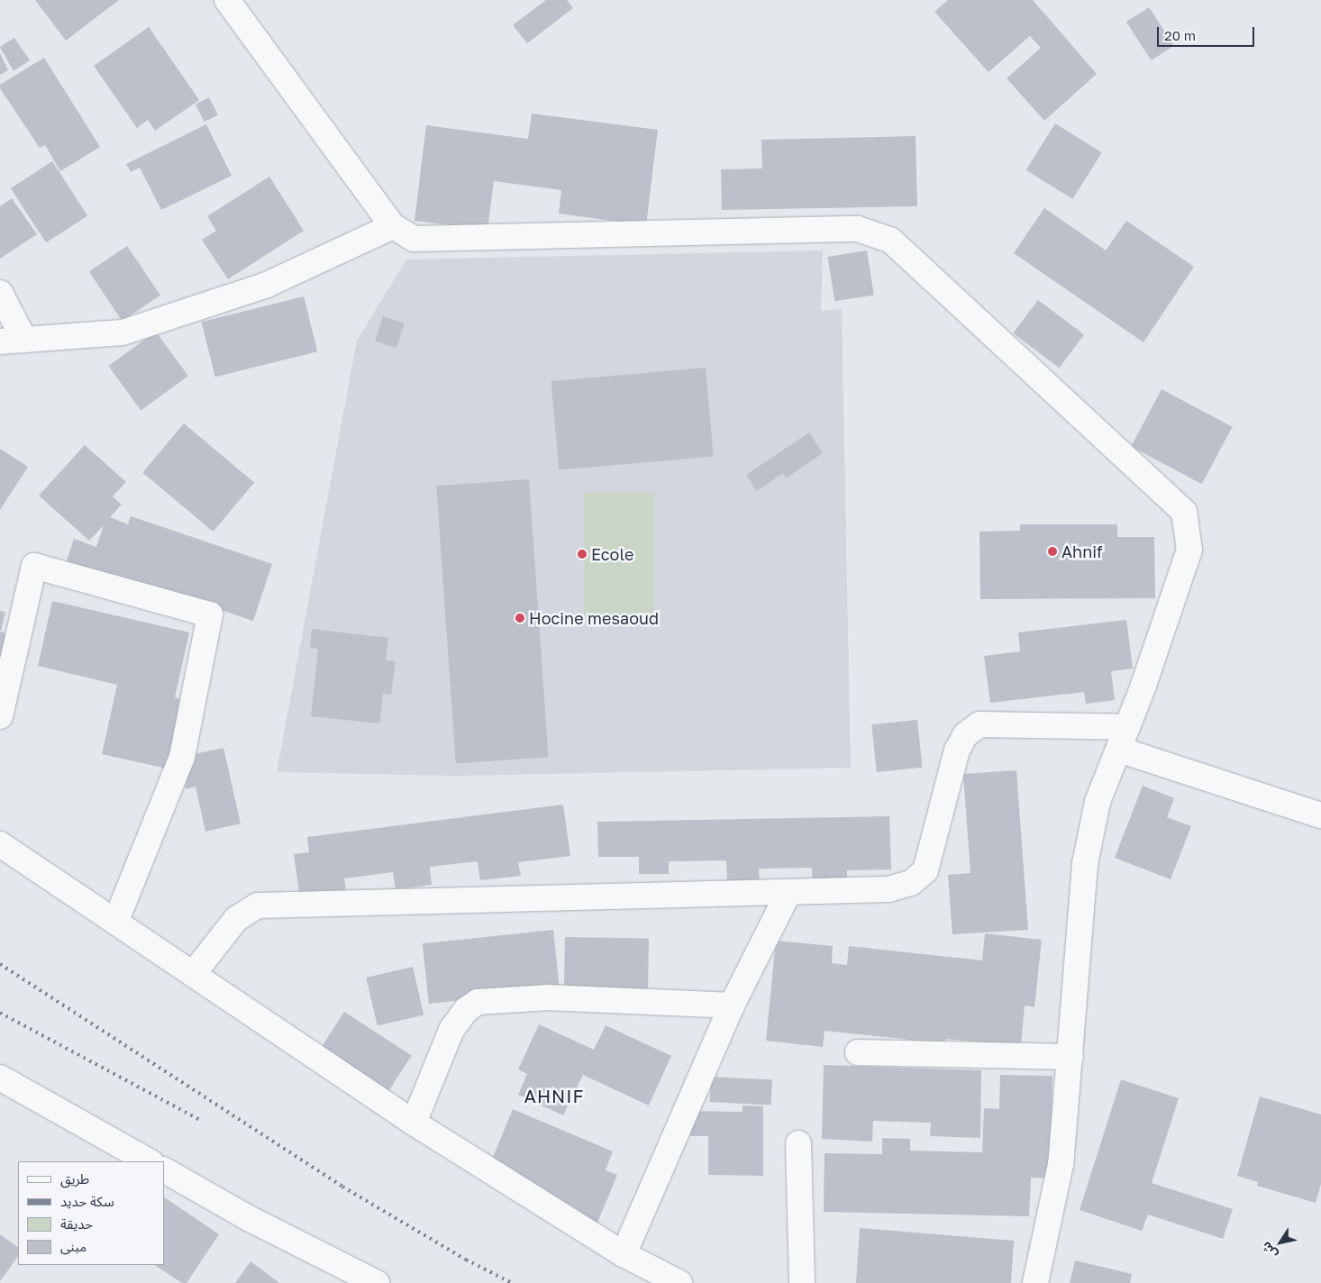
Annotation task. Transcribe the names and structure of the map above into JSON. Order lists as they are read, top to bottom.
{
  "districts": ["AHNIF"],
  "places": ["Ahnif", "Ecole", "Hocine mesaoud"],
  "legend": [
    "طريق",
    "سكة حديد",
    "حديقة",
    "مبنى"
  ],
  "scale_bar": "20 m",
  "north": "bottom left"
}
